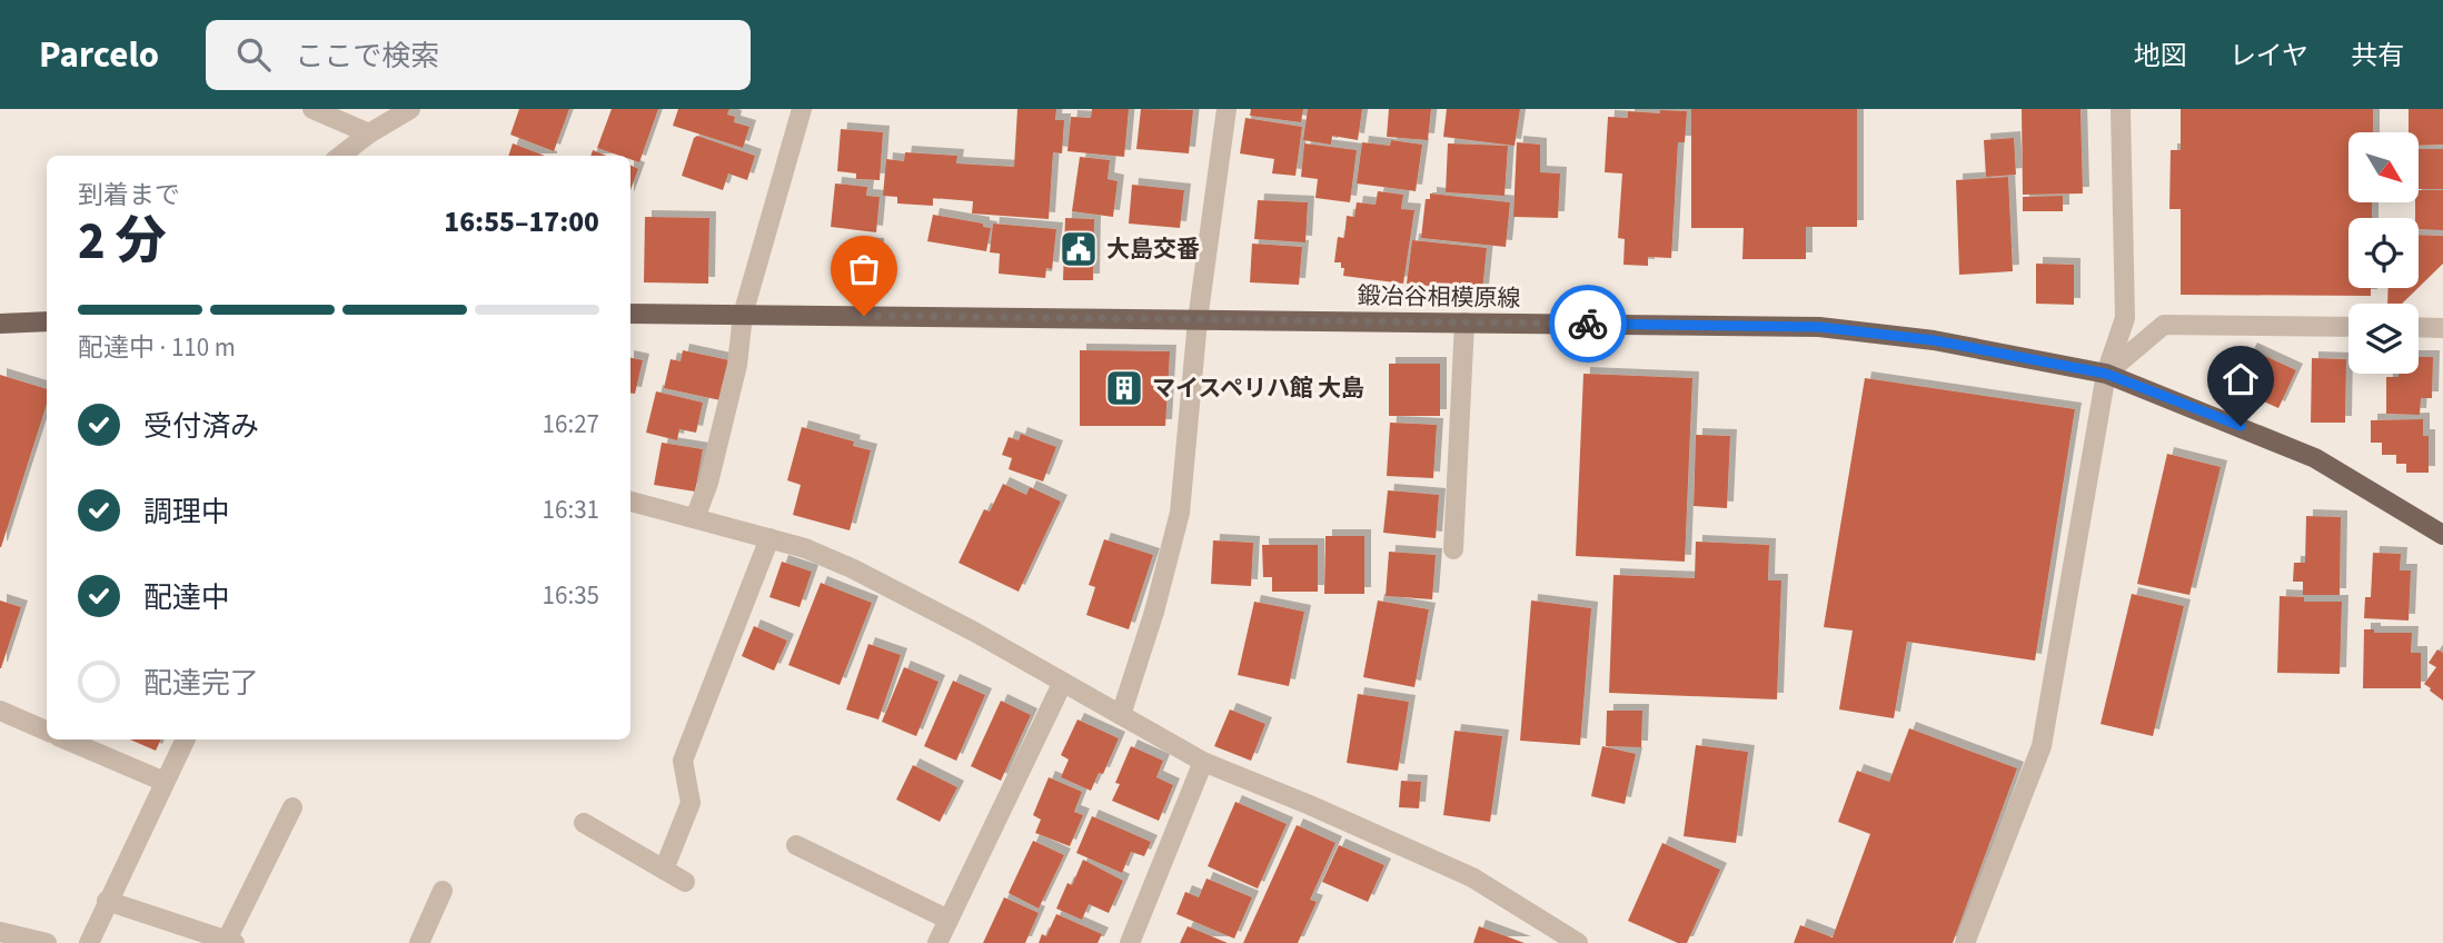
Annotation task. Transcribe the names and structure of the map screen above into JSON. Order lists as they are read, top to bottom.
{
  "streets": {
    "main road": ["鍛冶谷相模原線"]
  },
  "places": {
    "public building": ["大島交番"],
    "building": ["マイスペリハ館 大島"]
  },
  "north": "bottom right",
  "page": {
    "header": "Parcelo",
    "search": "ここで検索",
    "nav": ["地図", "レイヤ", "共有"],
    "heading": ["2 分", "到着まで", "16:55–17:00"],
    "bar": "配達中 · 110 m",
    "list": [
      ["受付済み", "16:27"],
      ["調理中", "16:31"],
      ["配達中", "16:35"],
      "配達完了"
    ]
  }
}
